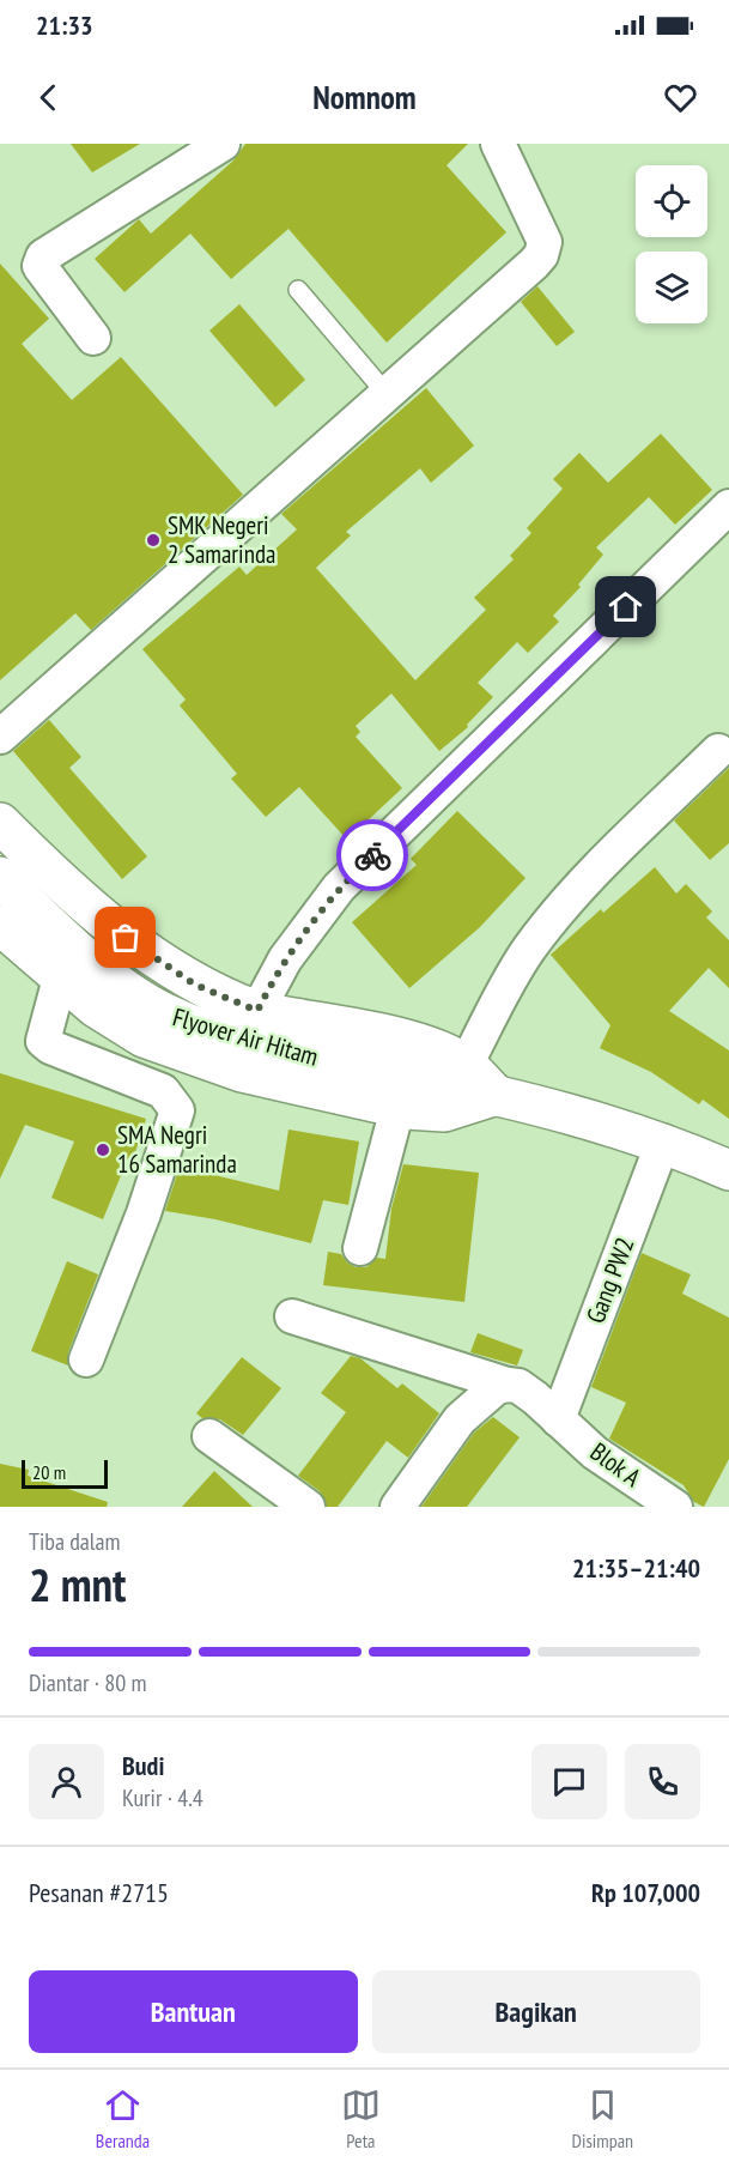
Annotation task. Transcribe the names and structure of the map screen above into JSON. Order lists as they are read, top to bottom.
{
  "streets": {
    "highway": ["Flyover Air Hitam"],
    "street": ["Gang PW2", "Blok A"]
  },
  "crossings": [
    ["Gang PW2", "Blok A"]
  ],
  "places": ["SMK Negeri 2 Samarinda", "SMA Negri 16 Samarinda"],
  "scale_bar": "20 m",
  "page": {
    "status": "21:33",
    "header": "Nomnom",
    "scale": "20 m",
    "heading": ["2 mnt", "Tiba dalam", "21:35–21:40"],
    "panel": [
      "Budi",
      "Kurir · 4.4",
      "Pesanan #2715",
      "Rp 107,000"
    ],
    "bar": "Diantar · 80 m",
    "buttons": ["Bantuan", "Bagikan"],
    "tabs": ["Beranda", "Peta", "Disimpan"]
  }
}
